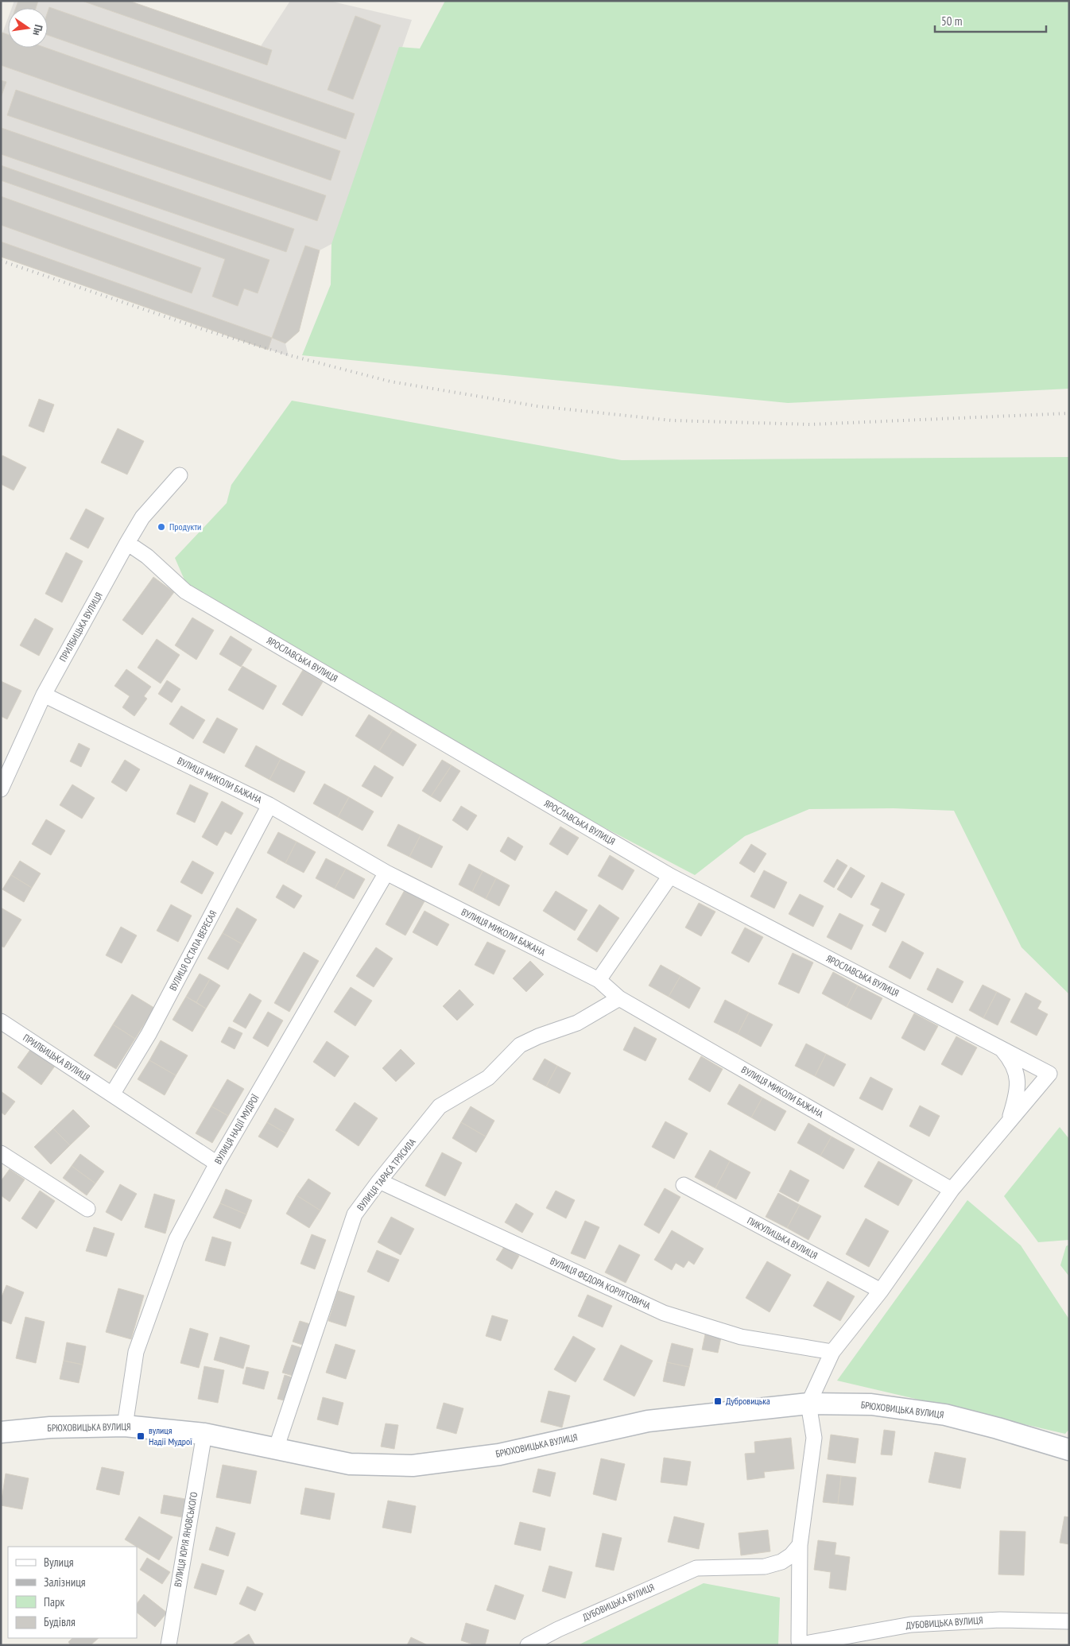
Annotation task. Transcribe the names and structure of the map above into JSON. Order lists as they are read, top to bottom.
{
  "streets": {
    "main road": ["БРЮХОВИЦЬКА ВУЛИЦЯ"],
    "street": [
      "ПРИЛБИЦЬКА ВУЛИЦЯ",
      "ЯРОСЛАВСЬКА ВУЛИЦЯ",
      "ВУЛИЦЯ МИКОЛИ БАЖАНА",
      "ВУЛИЦЯ ОСТАПА ВЕРЕСАЯ",
      "ВУЛИЦЯ НАДІЇ МУДРОЇ",
      "ВУЛИЦЯ ТАРАСА ТРЯСИЛА",
      "ПИКУЛИЦЬКА ВУЛИЦЯ",
      "ВУЛИЦЯ ФЕДОРА КОРІЯТОВИЧА",
      "ВУЛИЦЯ ЮРІЯ ЯНОВСЬКОГО",
      "ДУБОВИЦЬКА ВУЛИЦЯ"
    ]
  },
  "crossings": [
    ["ПРИЛБИЦЬКА ВУЛИЦЯ", "ЯРОСЛАВСЬКА ВУЛИЦЯ"],
    ["ПРИЛБИЦЬКА ВУЛИЦЯ", "ВУЛИЦЯ МИКОЛИ БАЖАНА"],
    ["ПРИЛБИЦЬКА ВУЛИЦЯ", "ВУЛИЦЯ ОСТАПА ВЕРЕСАЯ"],
    ["ПРИЛБИЦЬКА ВУЛИЦЯ", "ВУЛИЦЯ НАДІЇ МУДРОЇ"],
    ["ВУЛИЦЯ МИКОЛИ БАЖАНА", "ВУЛИЦЯ ОСТАПА ВЕРЕСАЯ"],
    ["ВУЛИЦЯ МИКОЛИ БАЖАНА", "ВУЛИЦЯ НАДІЇ МУДРОЇ"],
    ["ВУЛИЦЯ МИКОЛИ БАЖАНА", "ВУЛИЦЯ ТАРАСА ТРЯСИЛА"],
    ["ВУЛИЦЯ НАДІЇ МУДРОЇ", "БРЮХОВИЦЬКА ВУЛИЦЯ"],
    ["ВУЛИЦЯ ТАРАСА ТРЯСИЛА", "ВУЛИЦЯ ФЕДОРА КОРІЯТОВИЧА"],
    ["ВУЛИЦЯ ТАРАСА ТРЯСИЛА", "БРЮХОВИЦЬКА ВУЛИЦЯ"],
    ["БРЮХОВИЦЬКА ВУЛИЦЯ", "ВУЛИЦЯ ЮРІЯ ЯНОВСЬКОГО"],
    ["БРЮХОВИЦЬКА ВУЛИЦЯ", "ДУБОВИЦЬКА ВУЛИЦЯ"]
  ],
  "places": {
    "other": ["Продукти"],
    "transit": ["Дубровицька", "вулиця Надії Мудрої"]
  },
  "legend": [
    "Вулиця",
    "Залізниця",
    "Парк",
    "Будівля"
  ],
  "scale_bar": "50 m",
  "north": "right"
}
